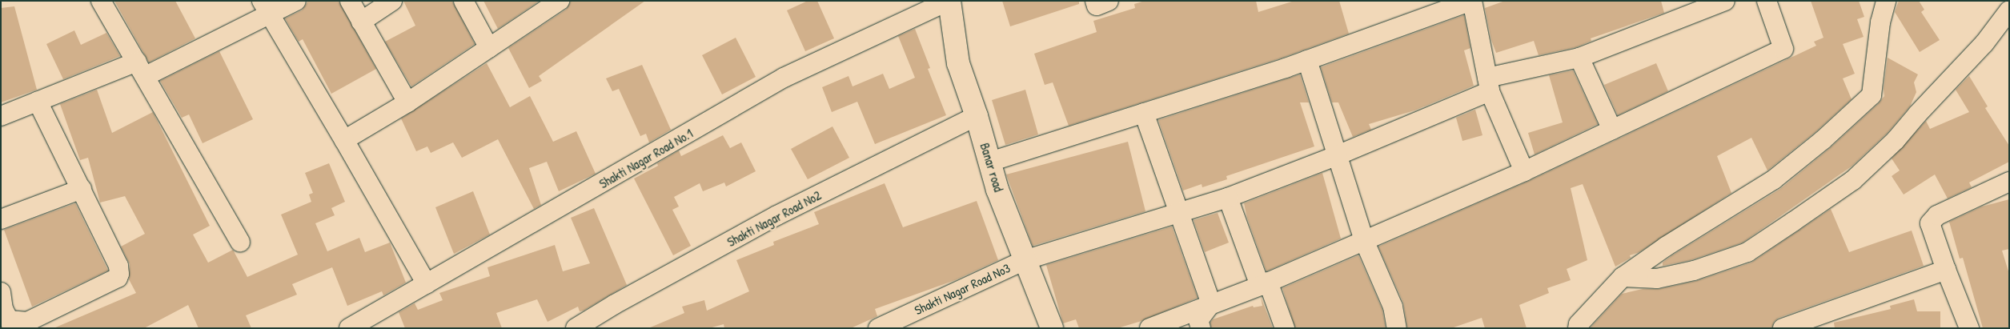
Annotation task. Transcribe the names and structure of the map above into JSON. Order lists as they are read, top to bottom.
{
  "streets": {
    "street": [
      "Shakti Nagar Road No.1",
      "Banar road",
      "Shakti Nagar Road No2",
      "Shakti Nagar Road No3"
    ]
  },
  "crossings": [
    ["Shakti Nagar Road No.1", "Banar road"],
    ["Banar road", "Shakti Nagar Road No2"],
    ["Banar road", "Shakti Nagar Road No3"]
  ]
}
